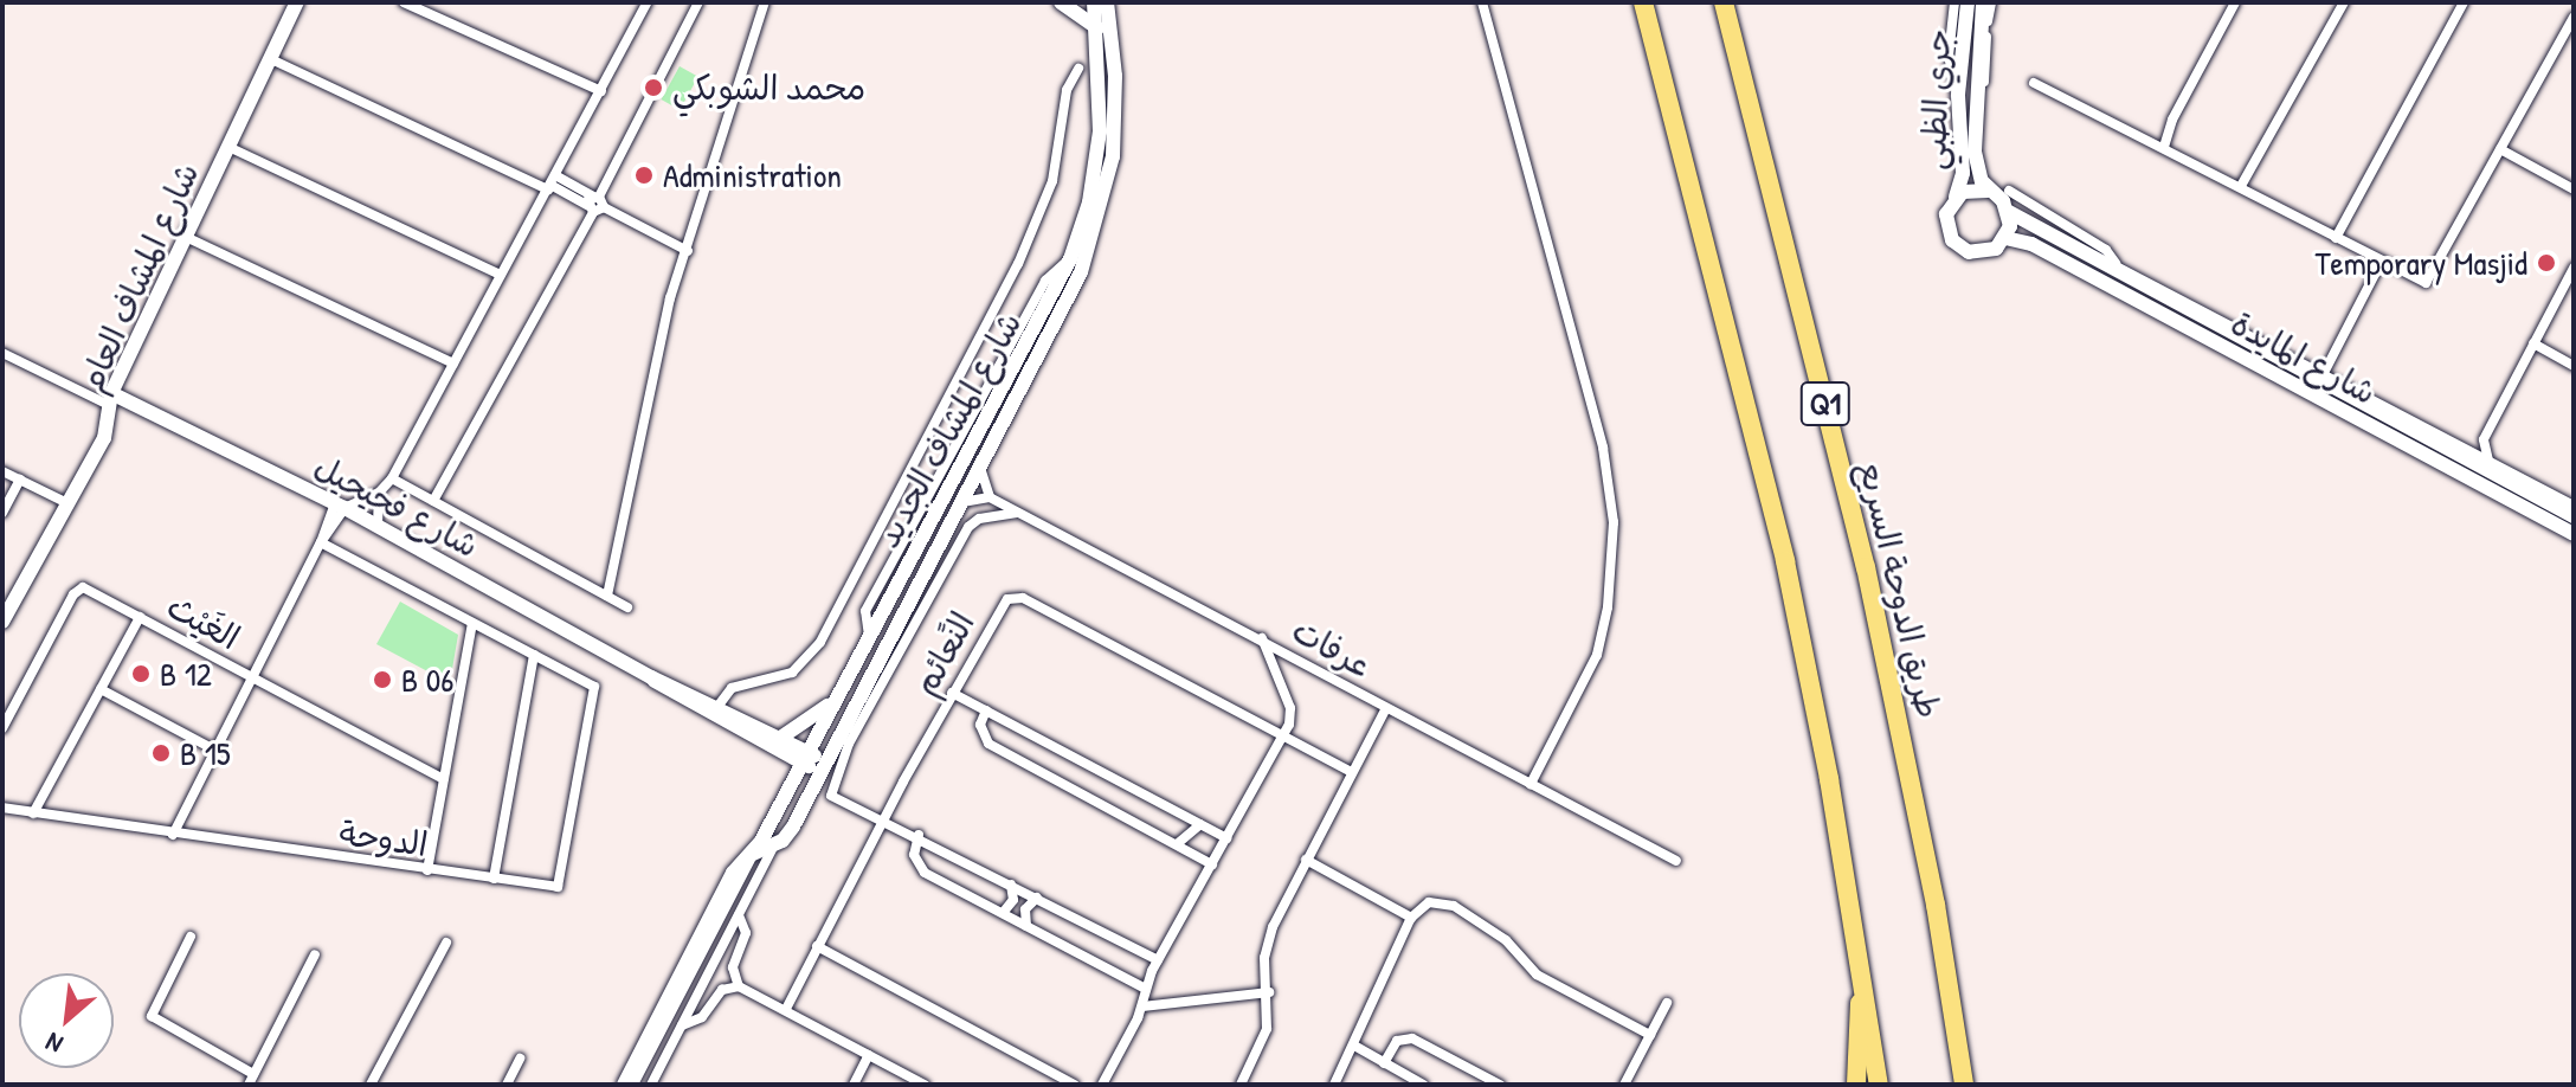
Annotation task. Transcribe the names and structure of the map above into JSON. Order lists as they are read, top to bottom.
{
  "streets": {
    "highway": ["Q1", "طريق الدوحة السريع"],
    "street": [
      "جري الظبي",
      "شارع المشاف العام",
      "شارع المايدة",
      "شارع المشاف الجديد",
      "شارع فحيحيل",
      "الغَيْث",
      "عرفات",
      "النًعائم",
      "الدوحة"
    ]
  },
  "crossings": [
    ["جري الظبي", "شارع المايدة"],
    ["شارع المشاف العام", "شارع فحيحيل"],
    ["شارع المشاف الجديد", "شارع فحيحيل"],
    ["شارع المشاف الجديد", "عرفات"],
    ["شارع المشاف الجديد", "النًعائم"]
  ],
  "places": [
    "محمد الشوبكي",
    "Administration",
    "Temporary Masjid",
    "B 12",
    "B 06",
    "B 15"
  ],
  "north": "bottom left"
}
